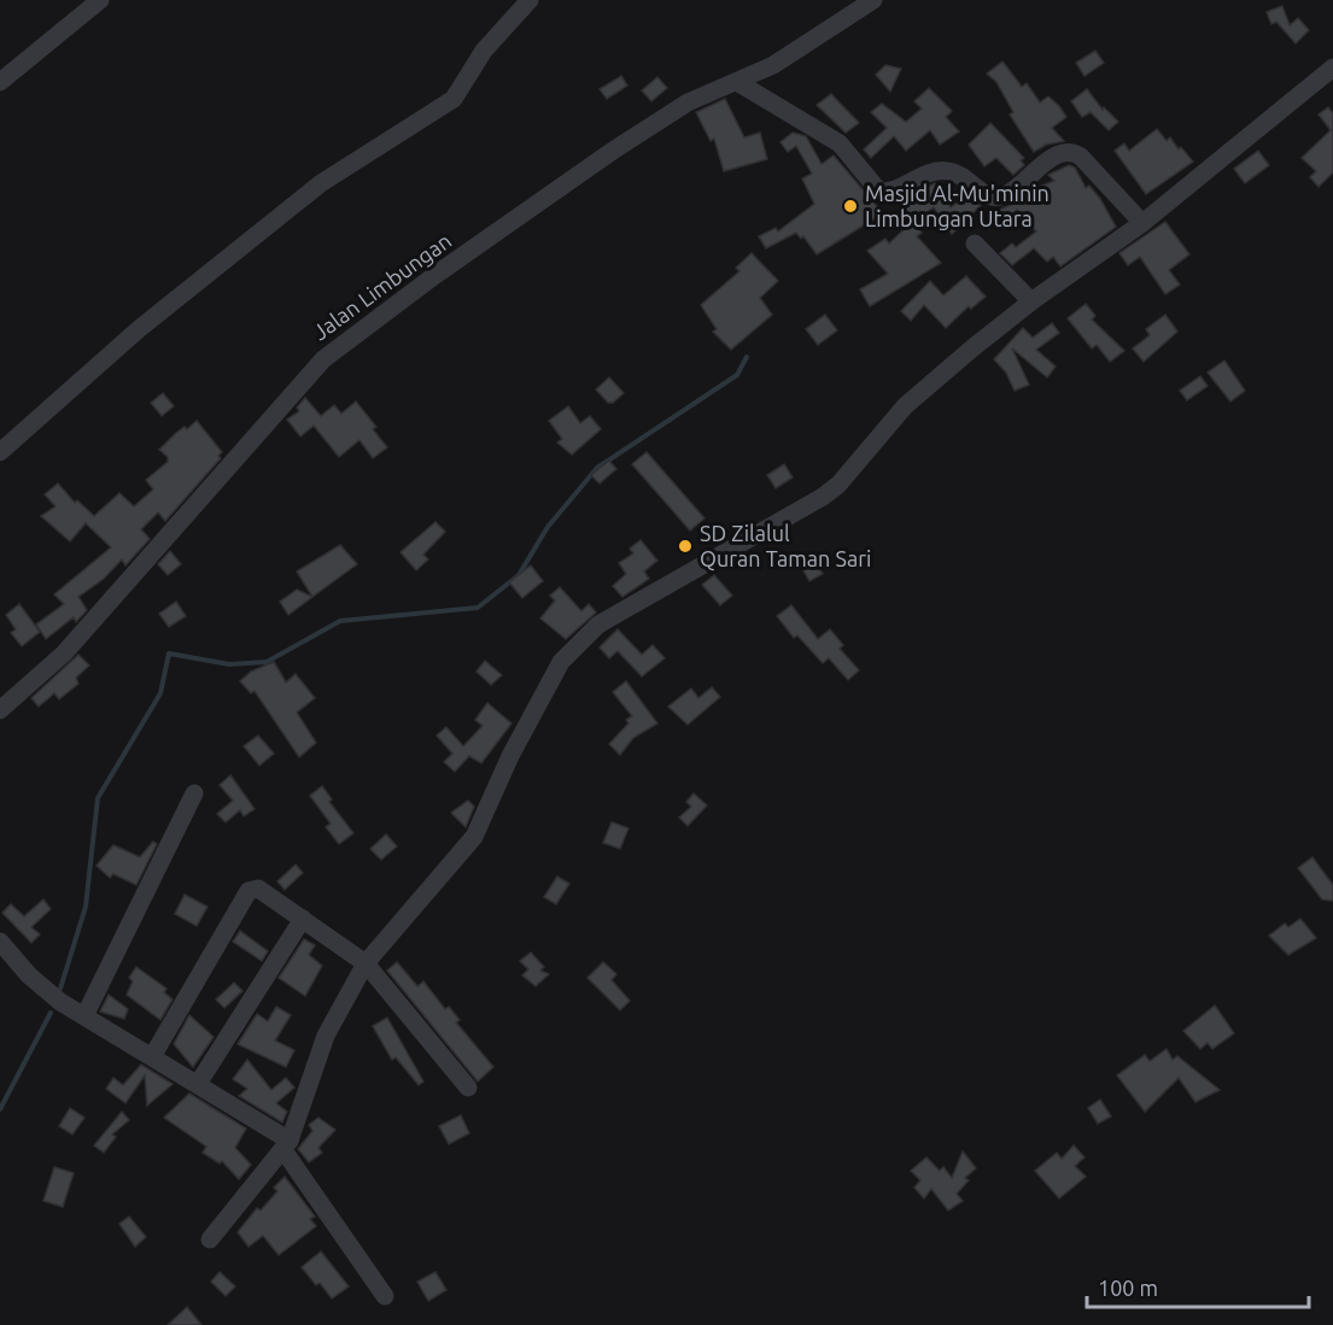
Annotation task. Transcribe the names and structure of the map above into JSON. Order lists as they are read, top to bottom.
{
  "streets": {
    "street": ["Jalan Limbungan"]
  },
  "places": ["Masjid Al-Mu'minin Limbungan Utara", "SD Zilalul Quran Taman Sari"],
  "scale_bar": "100 m"
}
